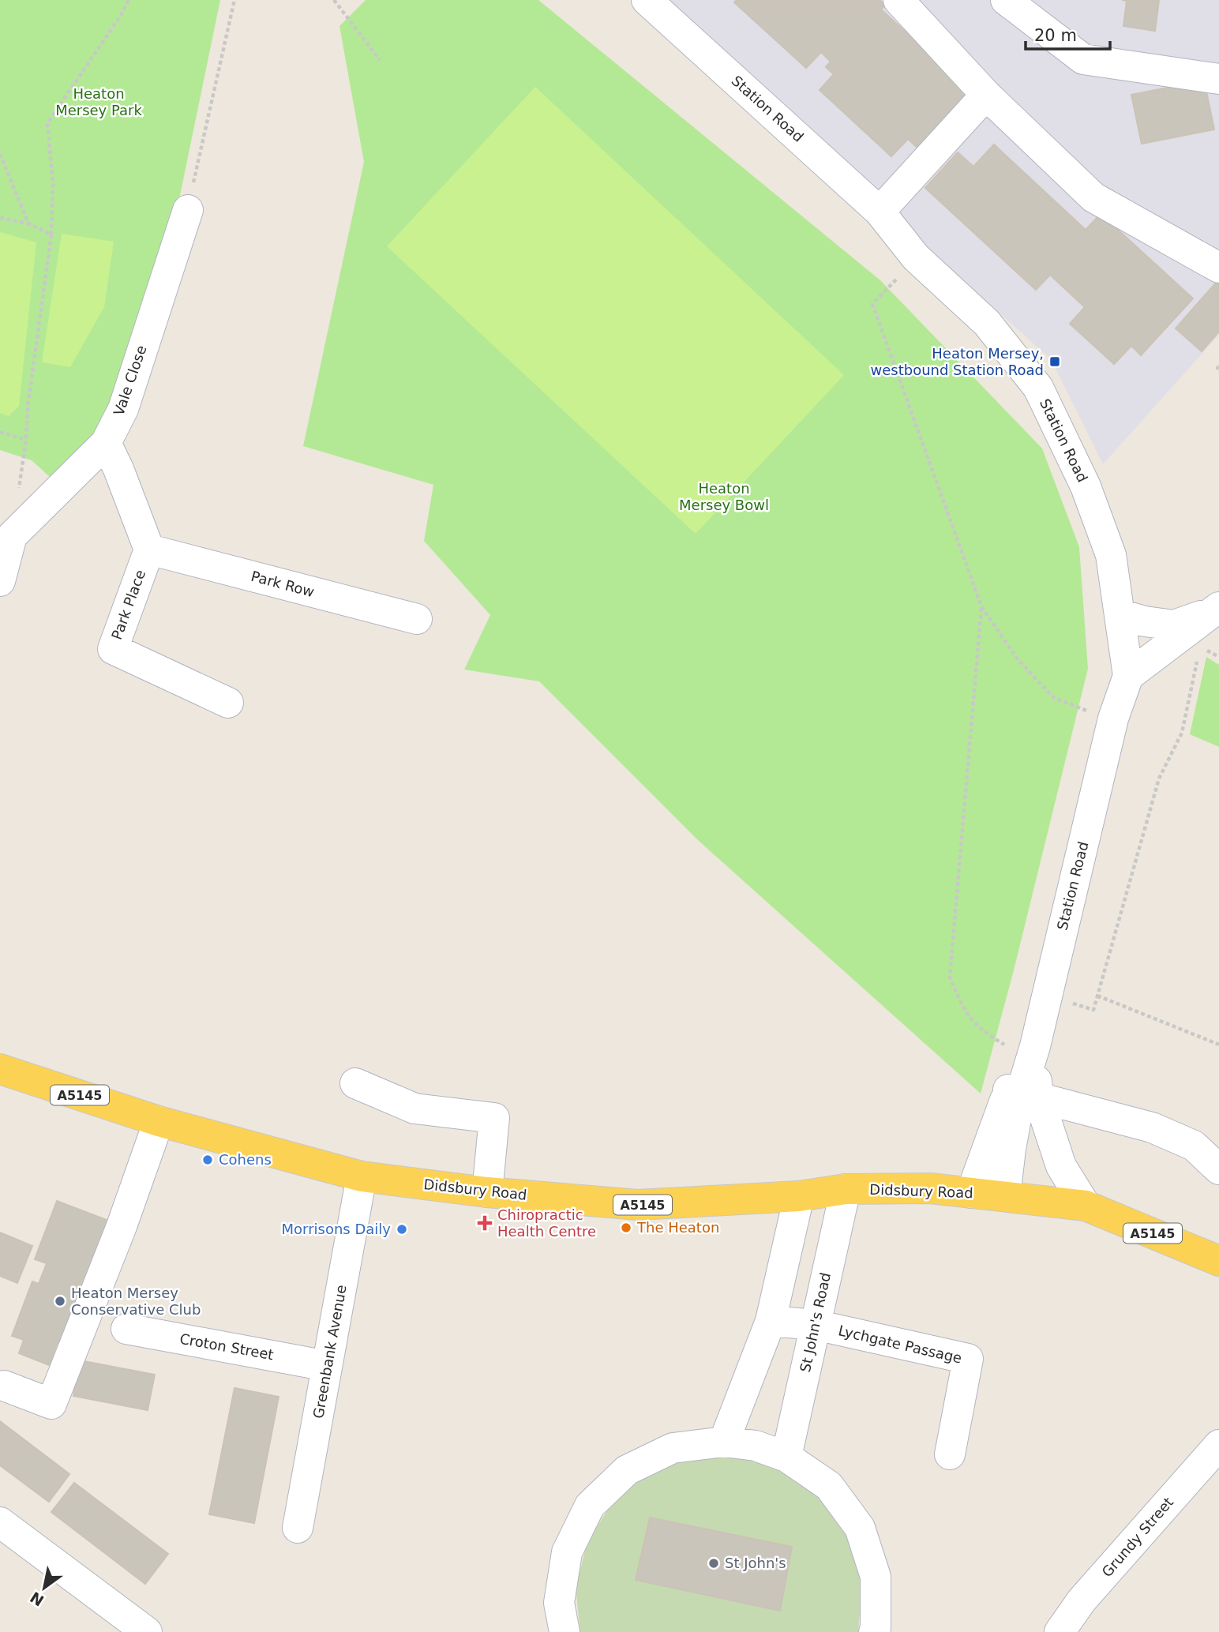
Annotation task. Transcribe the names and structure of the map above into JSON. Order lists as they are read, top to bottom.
{
  "streets": {
    "main road": ["A5145", "Didsbury Road"],
    "street": [
      "Station Road",
      "Vale Close",
      "Park Row",
      "Park Place",
      "St John's Road",
      "Lychgate Passage",
      "Croton Street",
      "Greenbank Avenue",
      "Grundy Street"
    ]
  },
  "crossings": [
    ["Station Road", "Didsbury Road"],
    ["Park Row", "Park Place"],
    ["Didsbury Road", "St John's Road"],
    ["Didsbury Road", "Greenbank Avenue"],
    ["St John's Road", "Lychgate Passage"],
    ["Croton Street", "Greenbank Avenue"]
  ],
  "parks": ["Heaton Mersey Park", "Heaton Mersey Bowl"],
  "places": {
    "transit": ["Heaton Mersey, westbound Station Road"],
    "other": [
      "Cohens",
      "The Heaton",
      "Morrisons Daily",
      "Heaton Mersey Conservative Club",
      "St John's"
    ],
    "health": ["Chiropractic Health Centre"]
  },
  "scale_bar": "20 m",
  "north": "bottom left"
}
